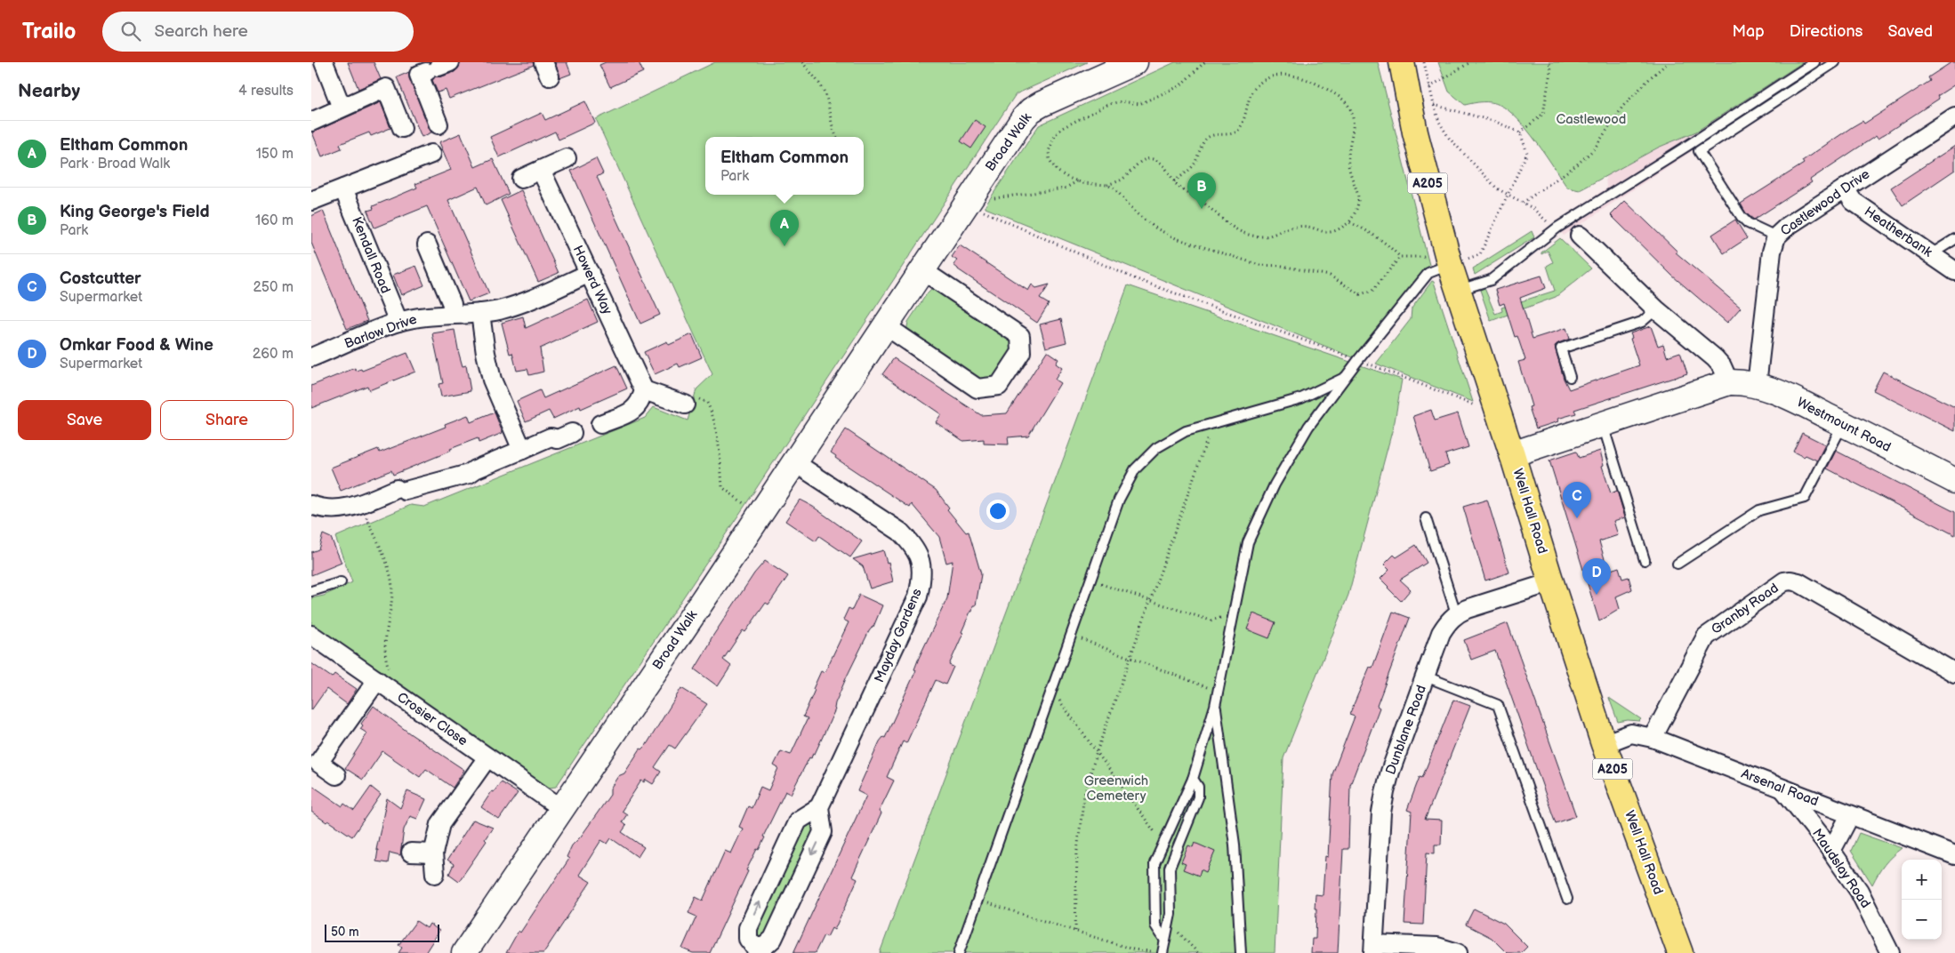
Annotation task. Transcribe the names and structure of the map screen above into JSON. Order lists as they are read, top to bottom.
{
  "streets": {
    "highway": ["A205", "Well Hall Road"],
    "street": [
      "Broad Walk",
      "Castlewood Drive",
      "Heatherbank",
      "Kendall Road",
      "Howerd Way",
      "Barlow Drive",
      "Westmount Road",
      "Granby Road",
      "Mayday Gardens",
      "Crosier Close",
      "Dunblane Road",
      "Arsenal Road",
      "Maudslay Road"
    ]
  },
  "crossings": [
    ["Broad Walk", "Mayday Gardens"],
    ["Broad Walk", "Crosier Close"],
    ["Castlewood Drive", "Heatherbank"],
    ["Castlewood Drive", "Westmount Road"],
    ["Kendall Road", "Barlow Drive"],
    ["Howerd Way", "Barlow Drive"],
    ["Westmount Road", "Well Hall Road"],
    ["Well Hall Road", "Arsenal Road"],
    ["Granby Road", "Arsenal Road"],
    ["Arsenal Road", "Maudslay Road"]
  ],
  "parks": ["Castlewood", "Greenwich Cemetery"],
  "scale_bar": "50 m",
  "page": {
    "header": "Trailo",
    "search": "Search here",
    "nav": ["Map", "Directions", "Saved"],
    "heading": ["Nearby", "4 results"],
    "list": [
      {
        "mark": "A",
        "name": "Eltham Common",
        "note": "Park · Broad Walk",
        "value": "150 m"
      },
      {
        "mark": "B",
        "name": "King George's Field",
        "note": "Park",
        "value": "160 m"
      },
      {
        "mark": "C",
        "name": "Costcutter",
        "note": "Supermarket",
        "value": "250 m"
      },
      {
        "mark": "D",
        "name": "Omkar Food & Wine",
        "note": "Supermarket",
        "value": "260 m"
      }
    ],
    "popup": ["Eltham Common", "Park"],
    "pins": [
      "B",
      "A",
      "C",
      "D"
    ],
    "buttons": ["Save", "Share"],
    "map_buttons": ["+", "−"],
    "scale": "50 m"
  }
}
